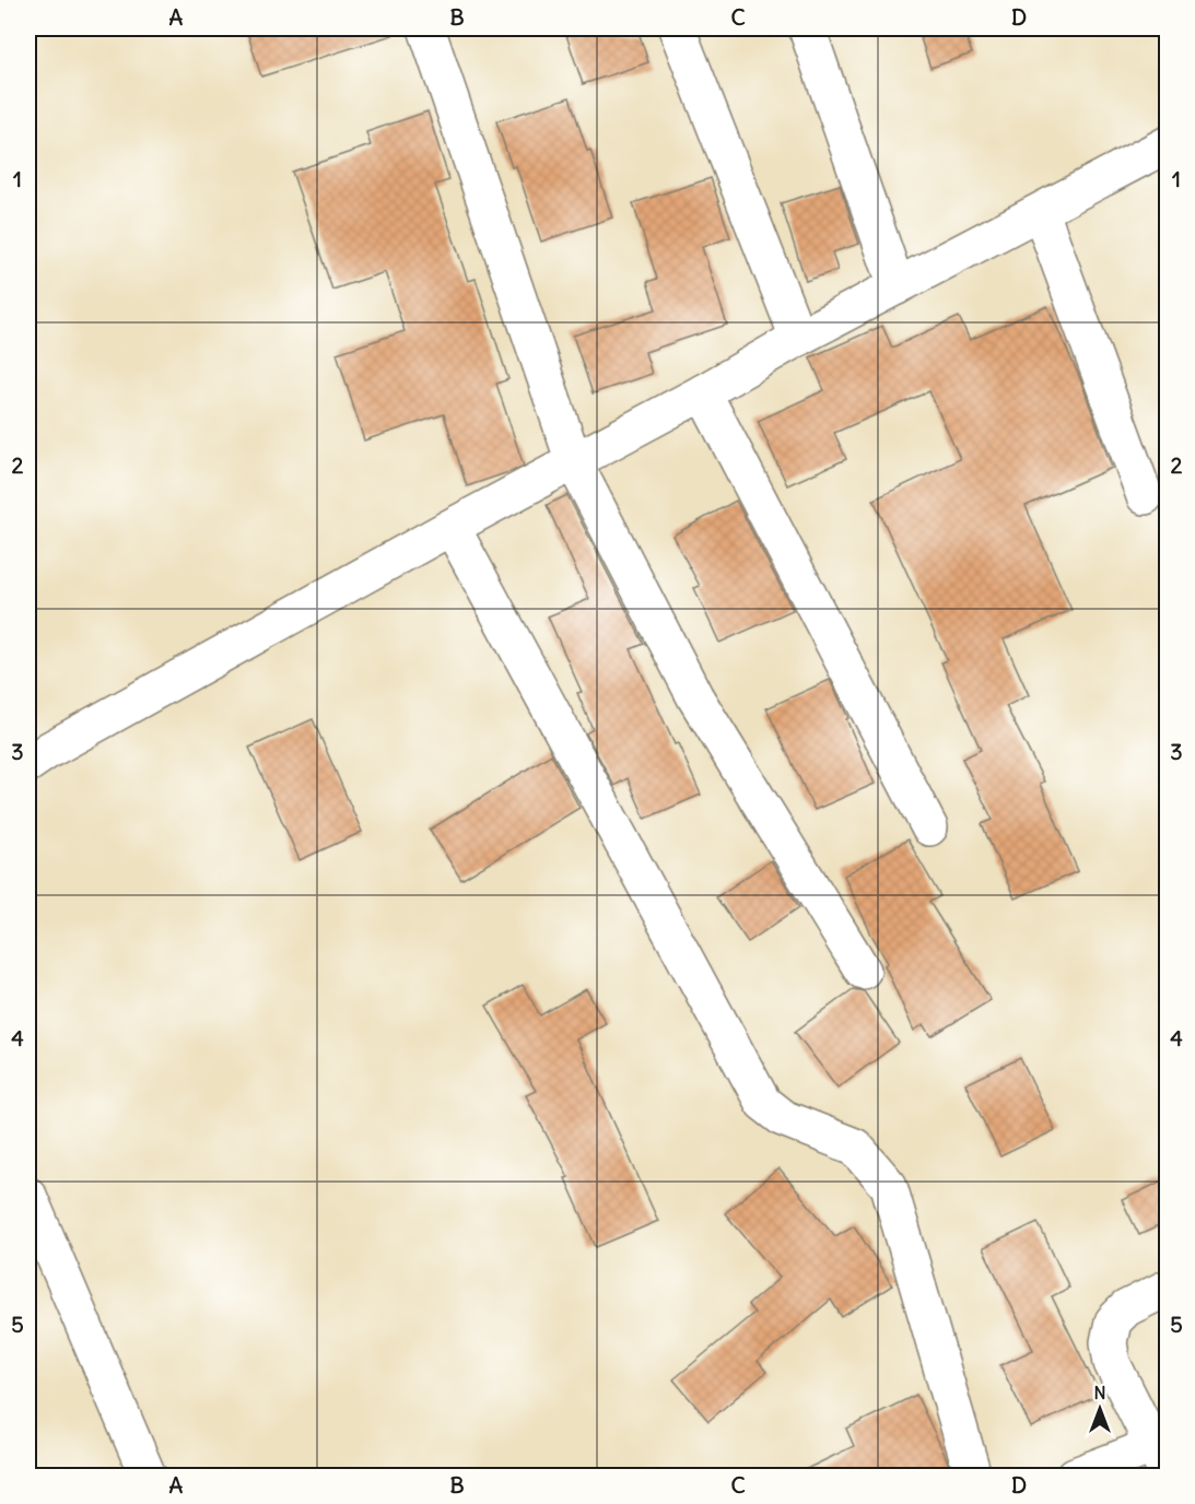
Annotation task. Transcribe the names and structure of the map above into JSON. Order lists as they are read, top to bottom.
{
  "north": "top",
  "grid": {
    "columns": [
      "A",
      "B",
      "C",
      "D"
    ],
    "rows": [
      "1",
      "2",
      "3",
      "4",
      "5"
    ]
  }
}
